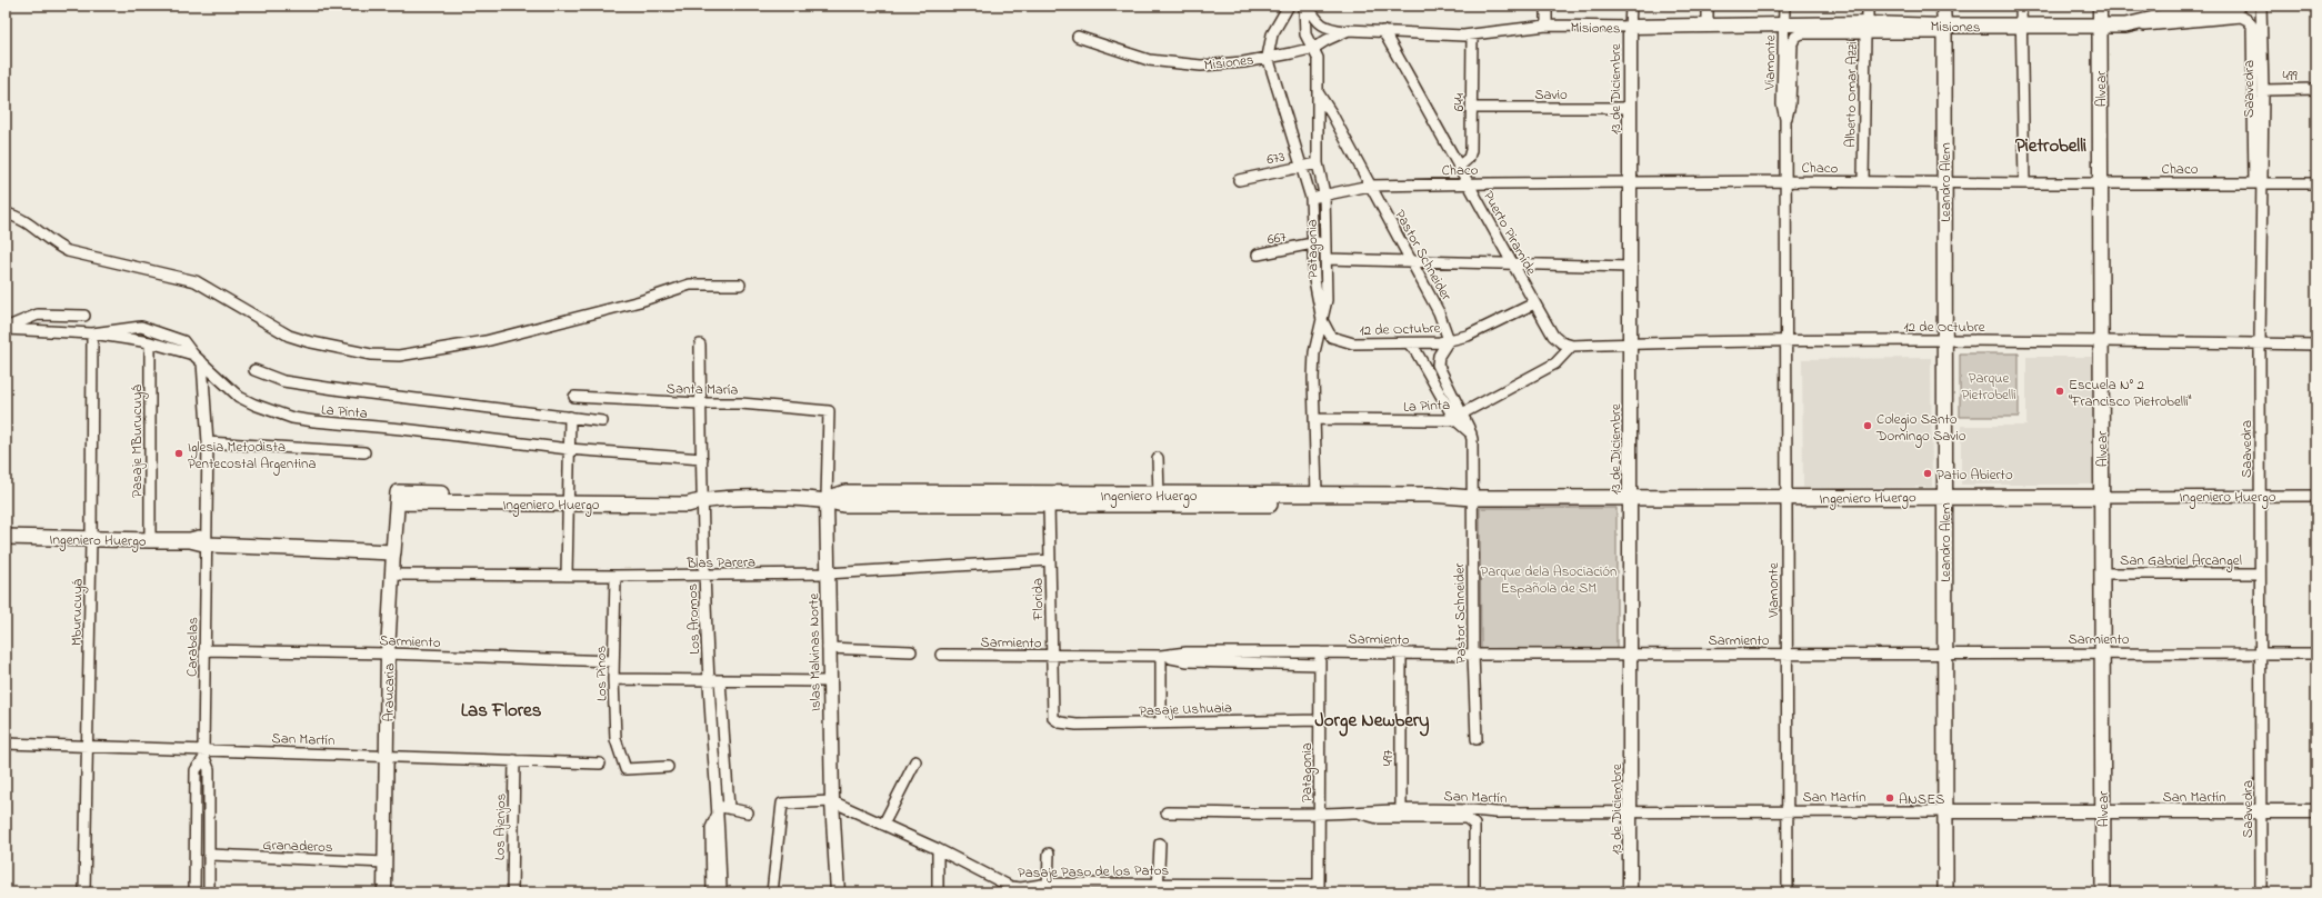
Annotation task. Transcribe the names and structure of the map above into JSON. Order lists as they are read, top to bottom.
{
  "streets": {
    "main road": [
      "Misiones",
      "Alvear",
      "Leandro Alem",
      "Ingeniero Huergo",
      "Araucaria"
    ],
    "street": [
      "Viamonte",
      "499",
      "13 de Diciembre",
      "Saavedra",
      "Savio",
      "Alberto Omar Azzi",
      "644",
      "673",
      "Chaco",
      "Puerto Piramíde",
      "667",
      "Patagonia",
      "Pastor Schneider",
      "12 de Octubre",
      "Santa María",
      "La Pinta",
      "Pasaje MBurucuyá",
      "San Gabriel Arcangel",
      "Blas Parera",
      "Florida",
      "Mburucuyá",
      "Los Aromos",
      "Sarmiento",
      "Carabelas",
      "Islas Malvinas Norte",
      "Los Pinos",
      "Pasaje Ushuaia",
      "San Martín",
      "497",
      "Los Ajenjos",
      "Granaderos",
      "Pasaje Paso de los Patos"
    ]
  },
  "crossings": [
    ["Misiones", "Viamonte"],
    ["Misiones", "13 de Diciembre"],
    ["Misiones", "Alvear"],
    ["Misiones", "Saavedra"],
    ["Misiones", "Alberto Omar Azzi"],
    ["Misiones", "644"],
    ["Misiones", "Leandro Alem"],
    ["Misiones", "Puerto Piramíde"],
    ["Misiones", "Patagonia"],
    ["Viamonte", "Chaco"],
    ["Viamonte", "12 de Octubre"],
    ["Viamonte", "Ingeniero Huergo"],
    ["Viamonte", "Sarmiento"],
    ["Viamonte", "San Martín"],
    ["499", "Saavedra"],
    ["13 de Diciembre", "Savio"],
    ["13 de Diciembre", "Chaco"],
    ["13 de Diciembre", "12 de Octubre"],
    ["13 de Diciembre", "Ingeniero Huergo"],
    ["13 de Diciembre", "Sarmiento"],
    ["13 de Diciembre", "San Martín"],
    ["Alvear", "Chaco"],
    ["Alvear", "12 de Octubre"],
    ["Alvear", "Ingeniero Huergo"],
    ["Alvear", "San Gabriel Arcangel"],
    ["Alvear", "Sarmiento"],
    ["Alvear", "San Martín"],
    ["Saavedra", "Chaco"],
    ["Saavedra", "12 de Octubre"],
    ["Saavedra", "Ingeniero Huergo"],
    ["Saavedra", "San Gabriel Arcangel"],
    ["Saavedra", "Sarmiento"],
    ["Saavedra", "San Martín"],
    ["Savio", "644"],
    ["Alberto Omar Azzi", "Chaco"],
    ["644", "Puerto Piramíde"],
    ["673", "Patagonia"],
    ["Chaco", "Leandro Alem"],
    ["Chaco", "Puerto Piramíde"],
    ["Chaco", "Patagonia"],
    ["Chaco", "Pastor Schneider"],
    ["Leandro Alem", "12 de Octubre"],
    ["Leandro Alem", "Ingeniero Huergo"],
    ["Leandro Alem", "Sarmiento"],
    ["Leandro Alem", "San Martín"],
    ["Puerto Piramíde", "12 de Octubre"],
    ["Puerto Piramíde", "La Pinta"],
    ["667", "Patagonia"],
    ["Patagonia", "Pastor Schneider"],
    ["Patagonia", "12 de Octubre"],
    ["Patagonia", "La Pinta"],
    ["Patagonia", "Ingeniero Huergo"],
    ["Patagonia", "Sarmiento"],
    ["Patagonia", "Pasaje Ushuaia"],
    ["Patagonia", "San Martín"],
    ["Patagonia", "Pasaje Paso de los Patos"],
    ["Pastor Schneider", "12 de Octubre"],
    ["Pastor Schneider", "La Pinta"],
    ["Pastor Schneider", "Ingeniero Huergo"],
    ["Pastor Schneider", "Sarmiento"],
    ["12 de Octubre", "La Pinta"],
    ["Santa María", "Los Aromos"],
    ["Santa María", "Islas Malvinas Norte"],
    ["La Pinta", "Pasaje MBurucuyá"],
    ["La Pinta", "Mburucuyá"],
    ["La Pinta", "Los Aromos"],
    ["La Pinta", "Carabelas"],
    ["Pasaje MBurucuyá", "Ingeniero Huergo"],
    ["Ingeniero Huergo", "Florida"],
    ["Ingeniero Huergo", "Mburucuyá"],
    ["Ingeniero Huergo", "Los Aromos"],
    ["Ingeniero Huergo", "Carabelas"],
    ["Ingeniero Huergo", "Islas Malvinas Norte"],
    ["Ingeniero Huergo", "Araucaria"],
    ["Blas Parera", "Florida"],
    ["Blas Parera", "Los Aromos"],
    ["Blas Parera", "Islas Malvinas Norte"],
    ["Blas Parera", "Los Pinos"],
    ["Blas Parera", "Araucaria"],
    ["Florida", "Sarmiento"],
    ["Florida", "Pasaje Ushuaia"],
    ["Mburucuyá", "San Martín"],
    ["Sarmiento", "Carabelas"],
    ["Sarmiento", "Los Pinos"],
    ["Sarmiento", "Araucaria"],
    ["Sarmiento", "497"],
    ["Carabelas", "San Martín"],
    ["Carabelas", "Granaderos"],
    ["Islas Malvinas Norte", "Pasaje Paso de los Patos"],
    ["Araucaria", "San Martín"],
    ["Araucaria", "Granaderos"],
    ["San Martín", "497"],
    ["San Martín", "Los Ajenjos"]
  ],
  "districts": ["Pietrobelli", "Las Flores", "Jorge Newbery"],
  "parks": ["Parque Pietrobelli", "Parque dela Asociación Española de SM"],
  "places": [
    "Escuela N° 2 \"Francisco Pietrobelli\"",
    "Colegio Santo Domingo Savio",
    "Iglesia Metodista Pentecostal Argentina",
    "Patio Abierto",
    "ANSES"
  ]
}
